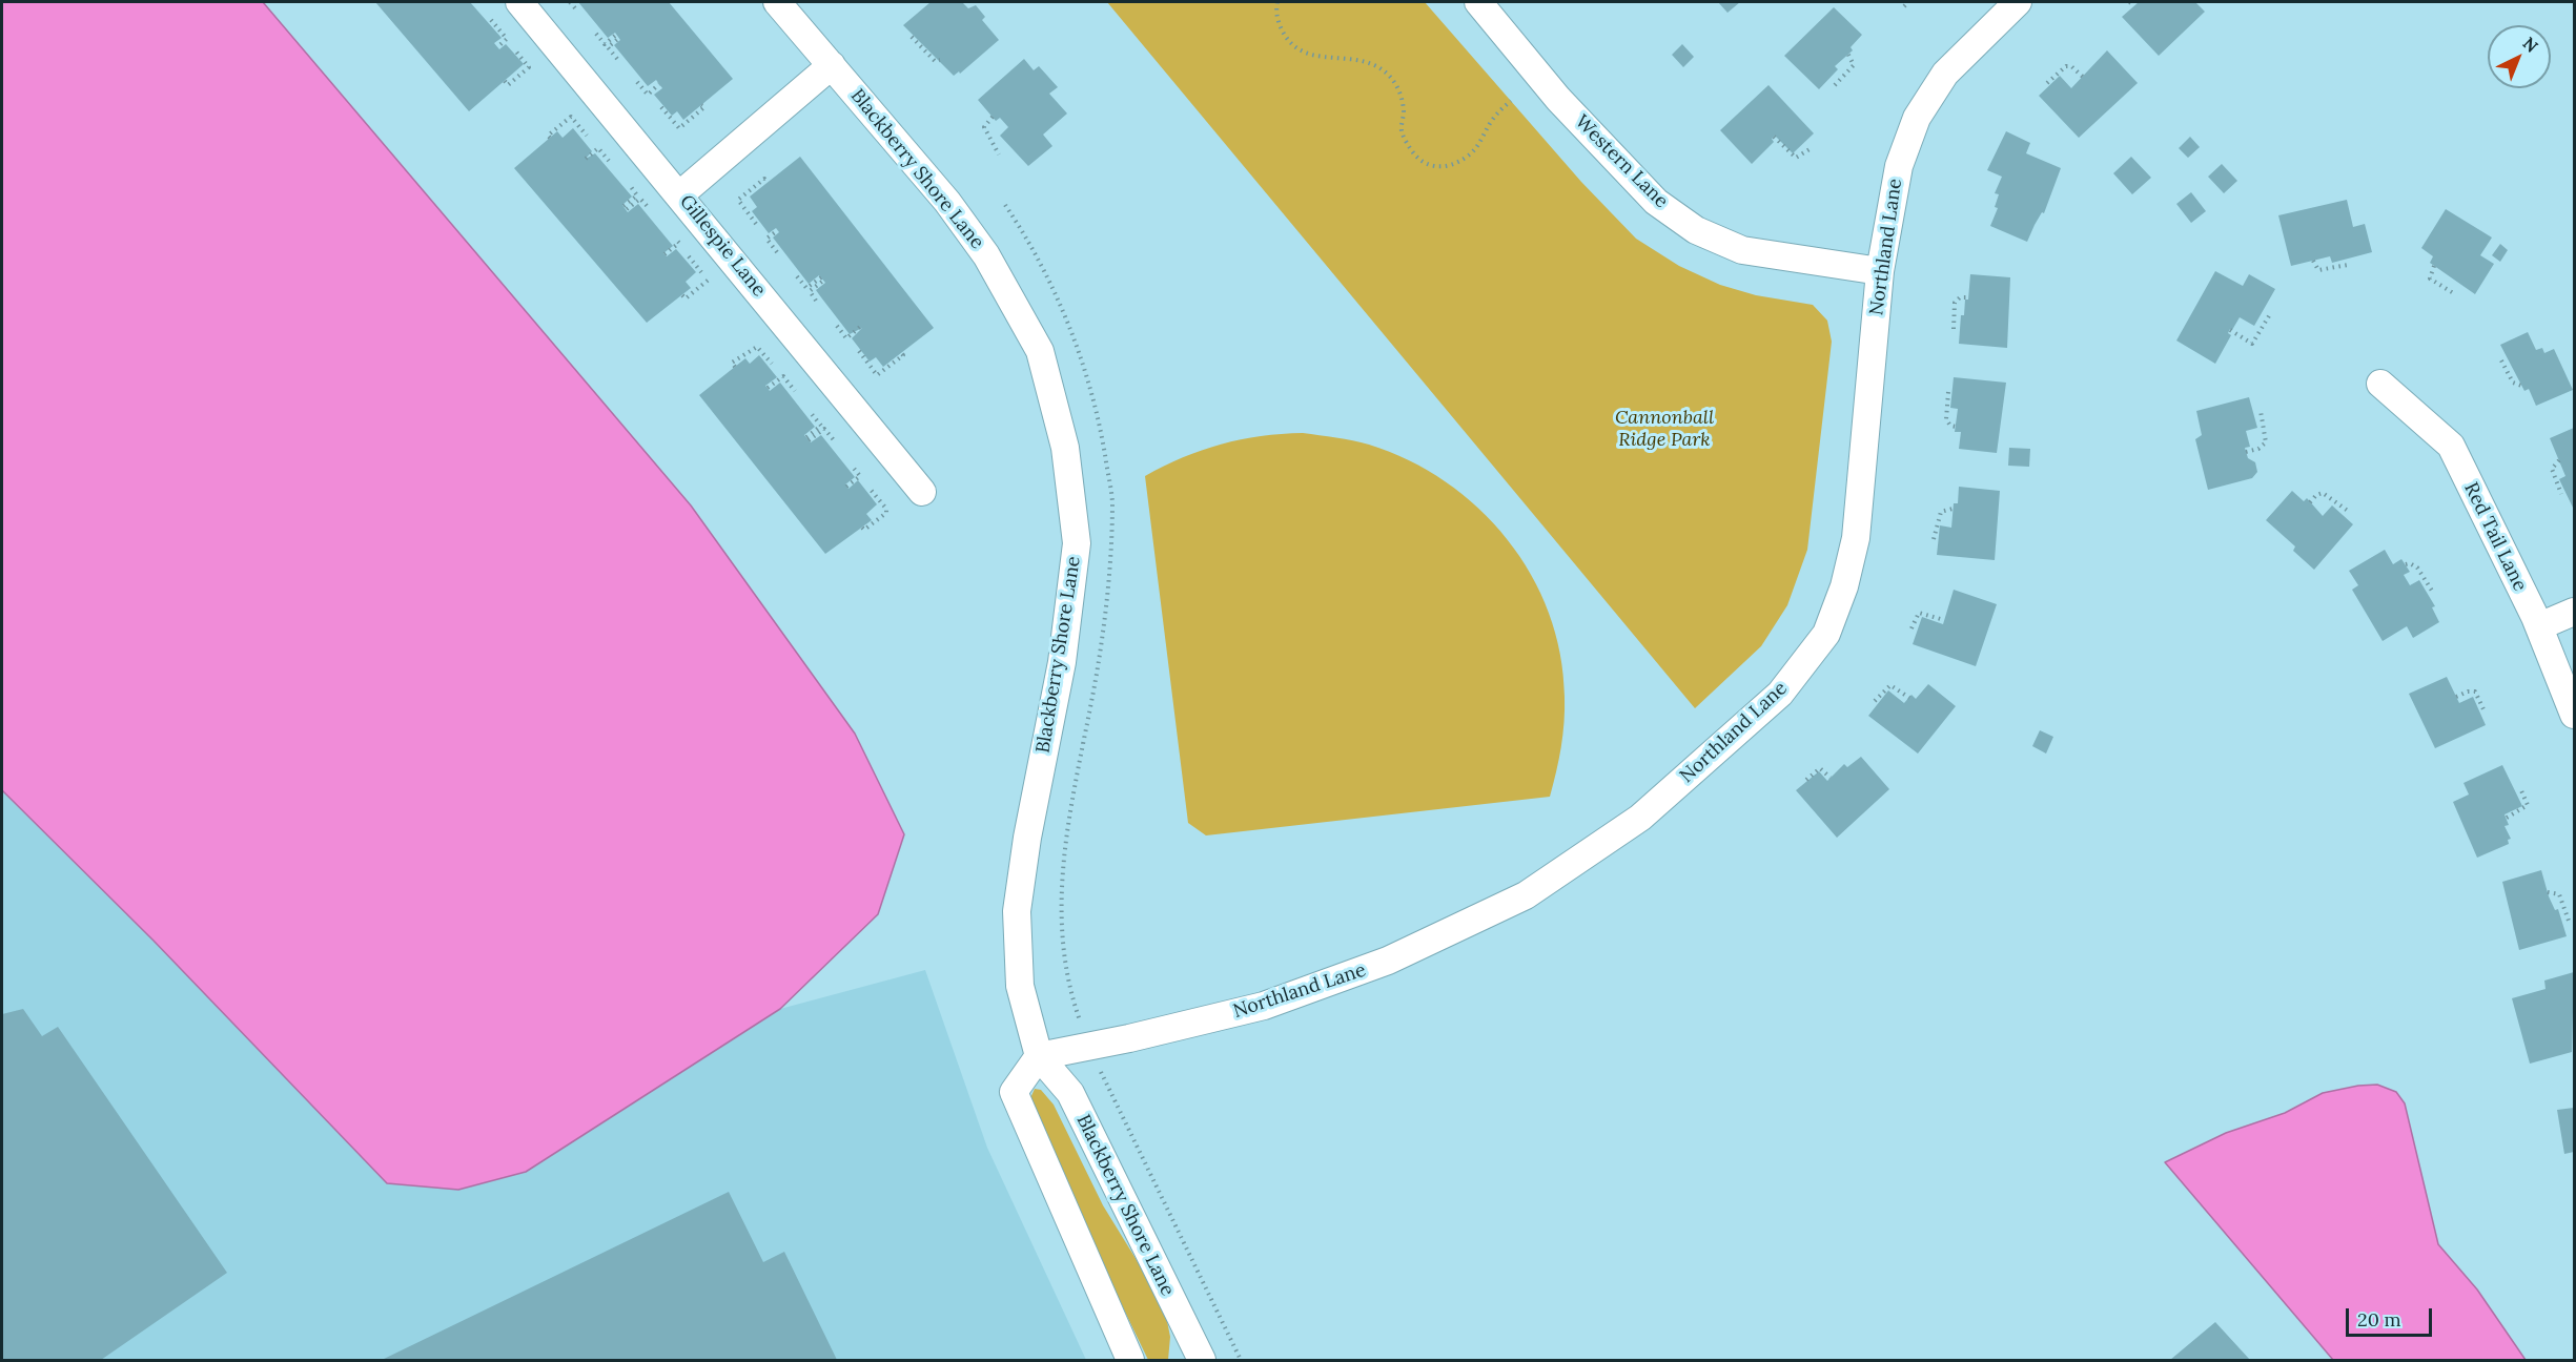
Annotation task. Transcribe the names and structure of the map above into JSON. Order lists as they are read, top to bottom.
{
  "streets": {
    "street": [
      "Western Lane",
      "Blackberry Shore Lane",
      "Gillespie Lane",
      "Northland Lane",
      "Red Tail Lane"
    ]
  },
  "crossings": [
    ["Western Lane", "Northland Lane"],
    ["Blackberry Shore Lane", "Northland Lane"]
  ],
  "parks": ["Cannonball Ridge Park"],
  "scale_bar": "20 m",
  "north": "top right"
}
